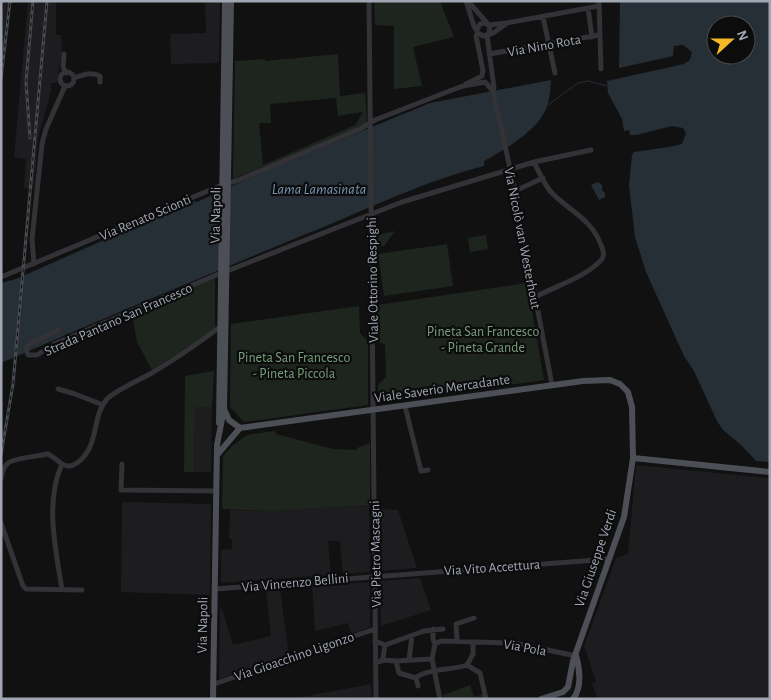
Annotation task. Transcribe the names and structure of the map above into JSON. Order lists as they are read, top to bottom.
{
  "streets": {
    "main road": ["Via Napoli", "Viale Saverio Mercadante", "Via Giuseppe Verdi"],
    "street": [
      "Via Nino Rota",
      "Via Renato Scionti",
      "Via Nicolò van Westerhout",
      "Viale Ottorino Respighi",
      "Strada Pantano San Francesco",
      "Via Pietro Mascagni",
      "Via Vito Accettura",
      "Via Vincenzo Bellini",
      "Via Pola",
      "Via Gioacchino Ligonzo"
    ]
  },
  "crossings": [
    ["Via Nino Rota", "Via Nicolò van Westerhout"],
    ["Via Napoli", "Via Renato Scionti"],
    ["Via Napoli", "Strada Pantano San Francesco"],
    ["Via Napoli", "Via Vincenzo Bellini"],
    ["Via Napoli", "Via Gioacchino Ligonzo"],
    ["Via Renato Scionti", "Viale Ottorino Respighi"],
    ["Via Nicolò van Westerhout", "Viale Saverio Mercadante"],
    ["Viale Ottorino Respighi", "Viale Saverio Mercadante"],
    ["Viale Ottorino Respighi", "Via Pietro Mascagni"],
    ["Viale Saverio Mercadante", "Via Pietro Mascagni"],
    ["Viale Saverio Mercadante", "Via Giuseppe Verdi"],
    ["Via Pietro Mascagni", "Via Vito Accettura"],
    ["Via Pietro Mascagni", "Via Vincenzo Bellini"],
    ["Via Pietro Mascagni", "Via Gioacchino Ligonzo"],
    ["Via Giuseppe Verdi", "Via Vito Accettura"],
    ["Via Giuseppe Verdi", "Via Pola"],
    ["Via Vito Accettura", "Via Vincenzo Bellini"]
  ],
  "water": ["Lama Lamasinata"],
  "parks": ["Pineta San Francesco - Pineta Grande", "Pineta San Francesco - Pineta Piccola"],
  "north": "right"
}
